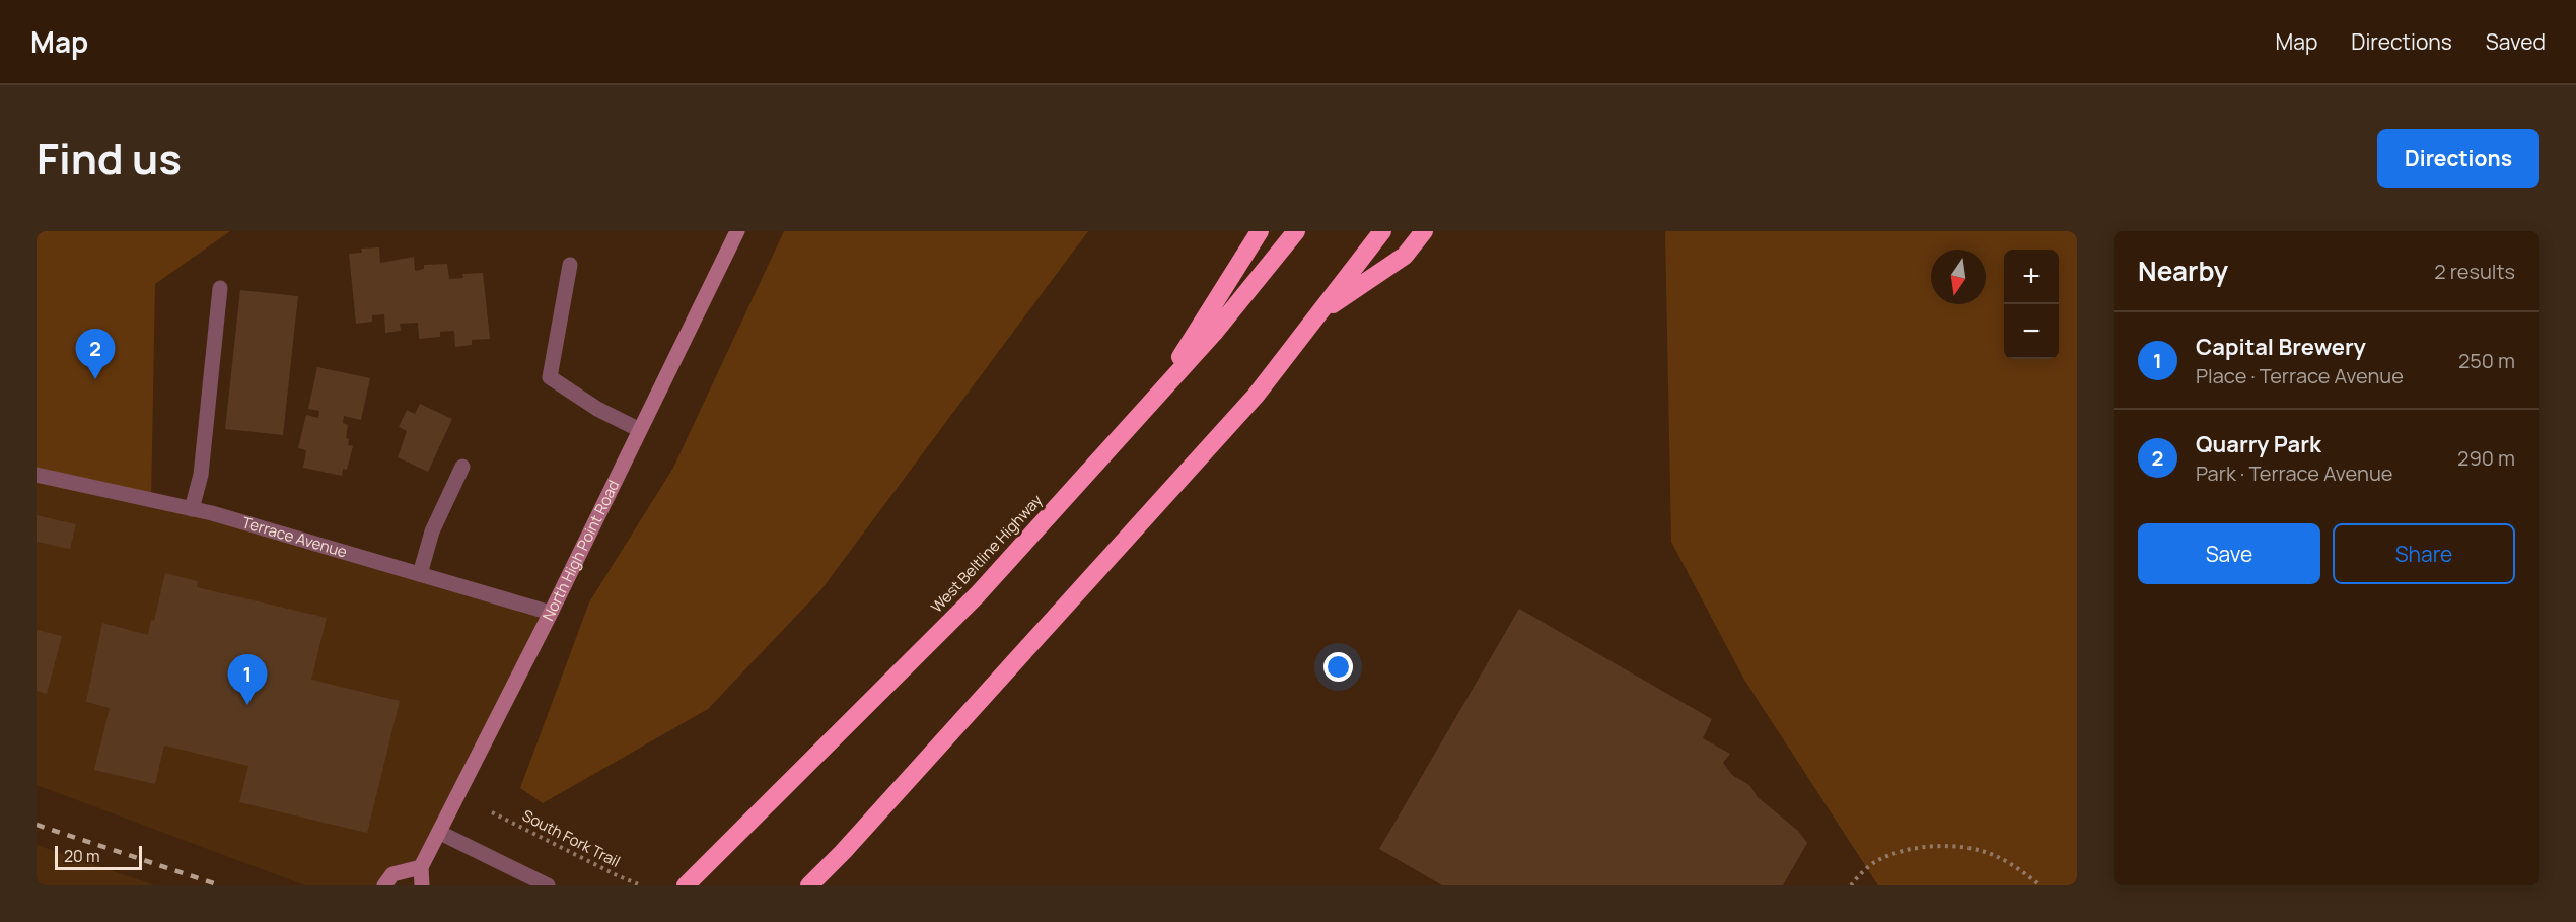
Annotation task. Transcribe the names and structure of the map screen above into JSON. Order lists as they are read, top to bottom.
{
  "streets": {
    "highway": ["West Beltline Highway"],
    "street": ["Terrace Avenue", "North High Point Road"],
    "path": ["South Fork Trail"]
  },
  "crossings": [
    ["Terrace Avenue", "North High Point Road"]
  ],
  "scale_bar": "20 m",
  "north": "bottom",
  "page": {
    "header": "Map",
    "nav": ["Map", "Directions", "Saved"],
    "title": "Find us",
    "buttons": [
      "Directions",
      ["Save", "Share"]
    ],
    "heading": ["Nearby", "2 results"],
    "map_buttons": ["+", "−"],
    "list": [
      {
        "mark": "1",
        "name": "Capital Brewery",
        "note": "Place · Terrace Avenue",
        "value": "250 m"
      },
      {
        "mark": "2",
        "name": "Quarry Park",
        "note": "Park · Terrace Avenue",
        "value": "290 m"
      }
    ],
    "pins": ["2", "1"],
    "scale": "20 m"
  }
}
